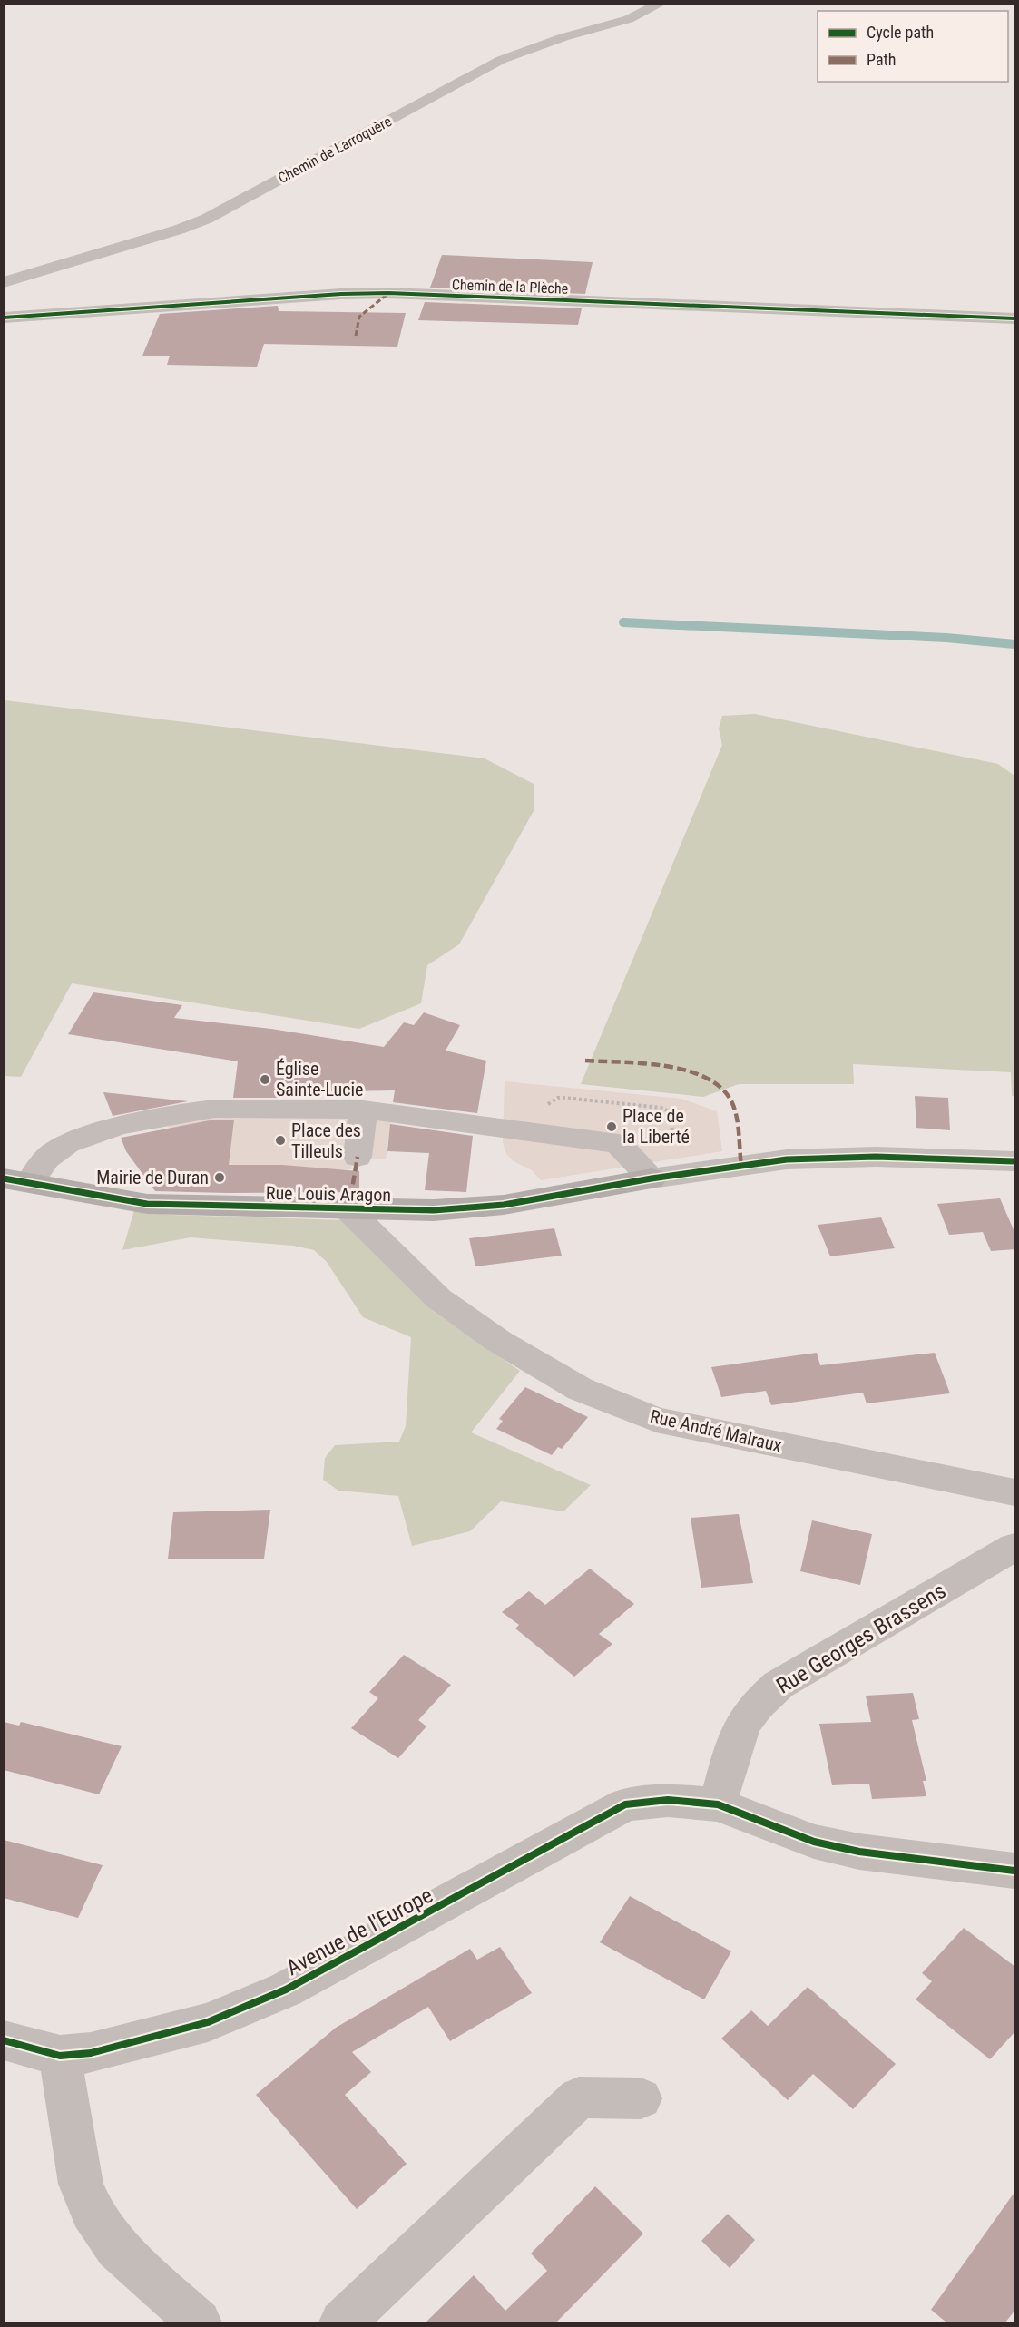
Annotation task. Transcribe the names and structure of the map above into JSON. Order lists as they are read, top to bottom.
{
  "streets": {
    "street": [
      "Chemin de Larroquère",
      "Chemin de la Plèche",
      "Rue Louis Aragon",
      "Rue André Malraux",
      "Rue Georges Brassens",
      "Avenue de l'Europe"
    ]
  },
  "crossings": [
    ["Rue Louis Aragon", "Rue André Malraux"],
    ["Rue Georges Brassens", "Avenue de l'Europe"]
  ],
  "places": [
    "Église Sainte-Lucie",
    "Place de la Liberté",
    "Place des Tilleuls",
    "Mairie de Duran"
  ],
  "legend": ["Cycle path", "Path"]
}
